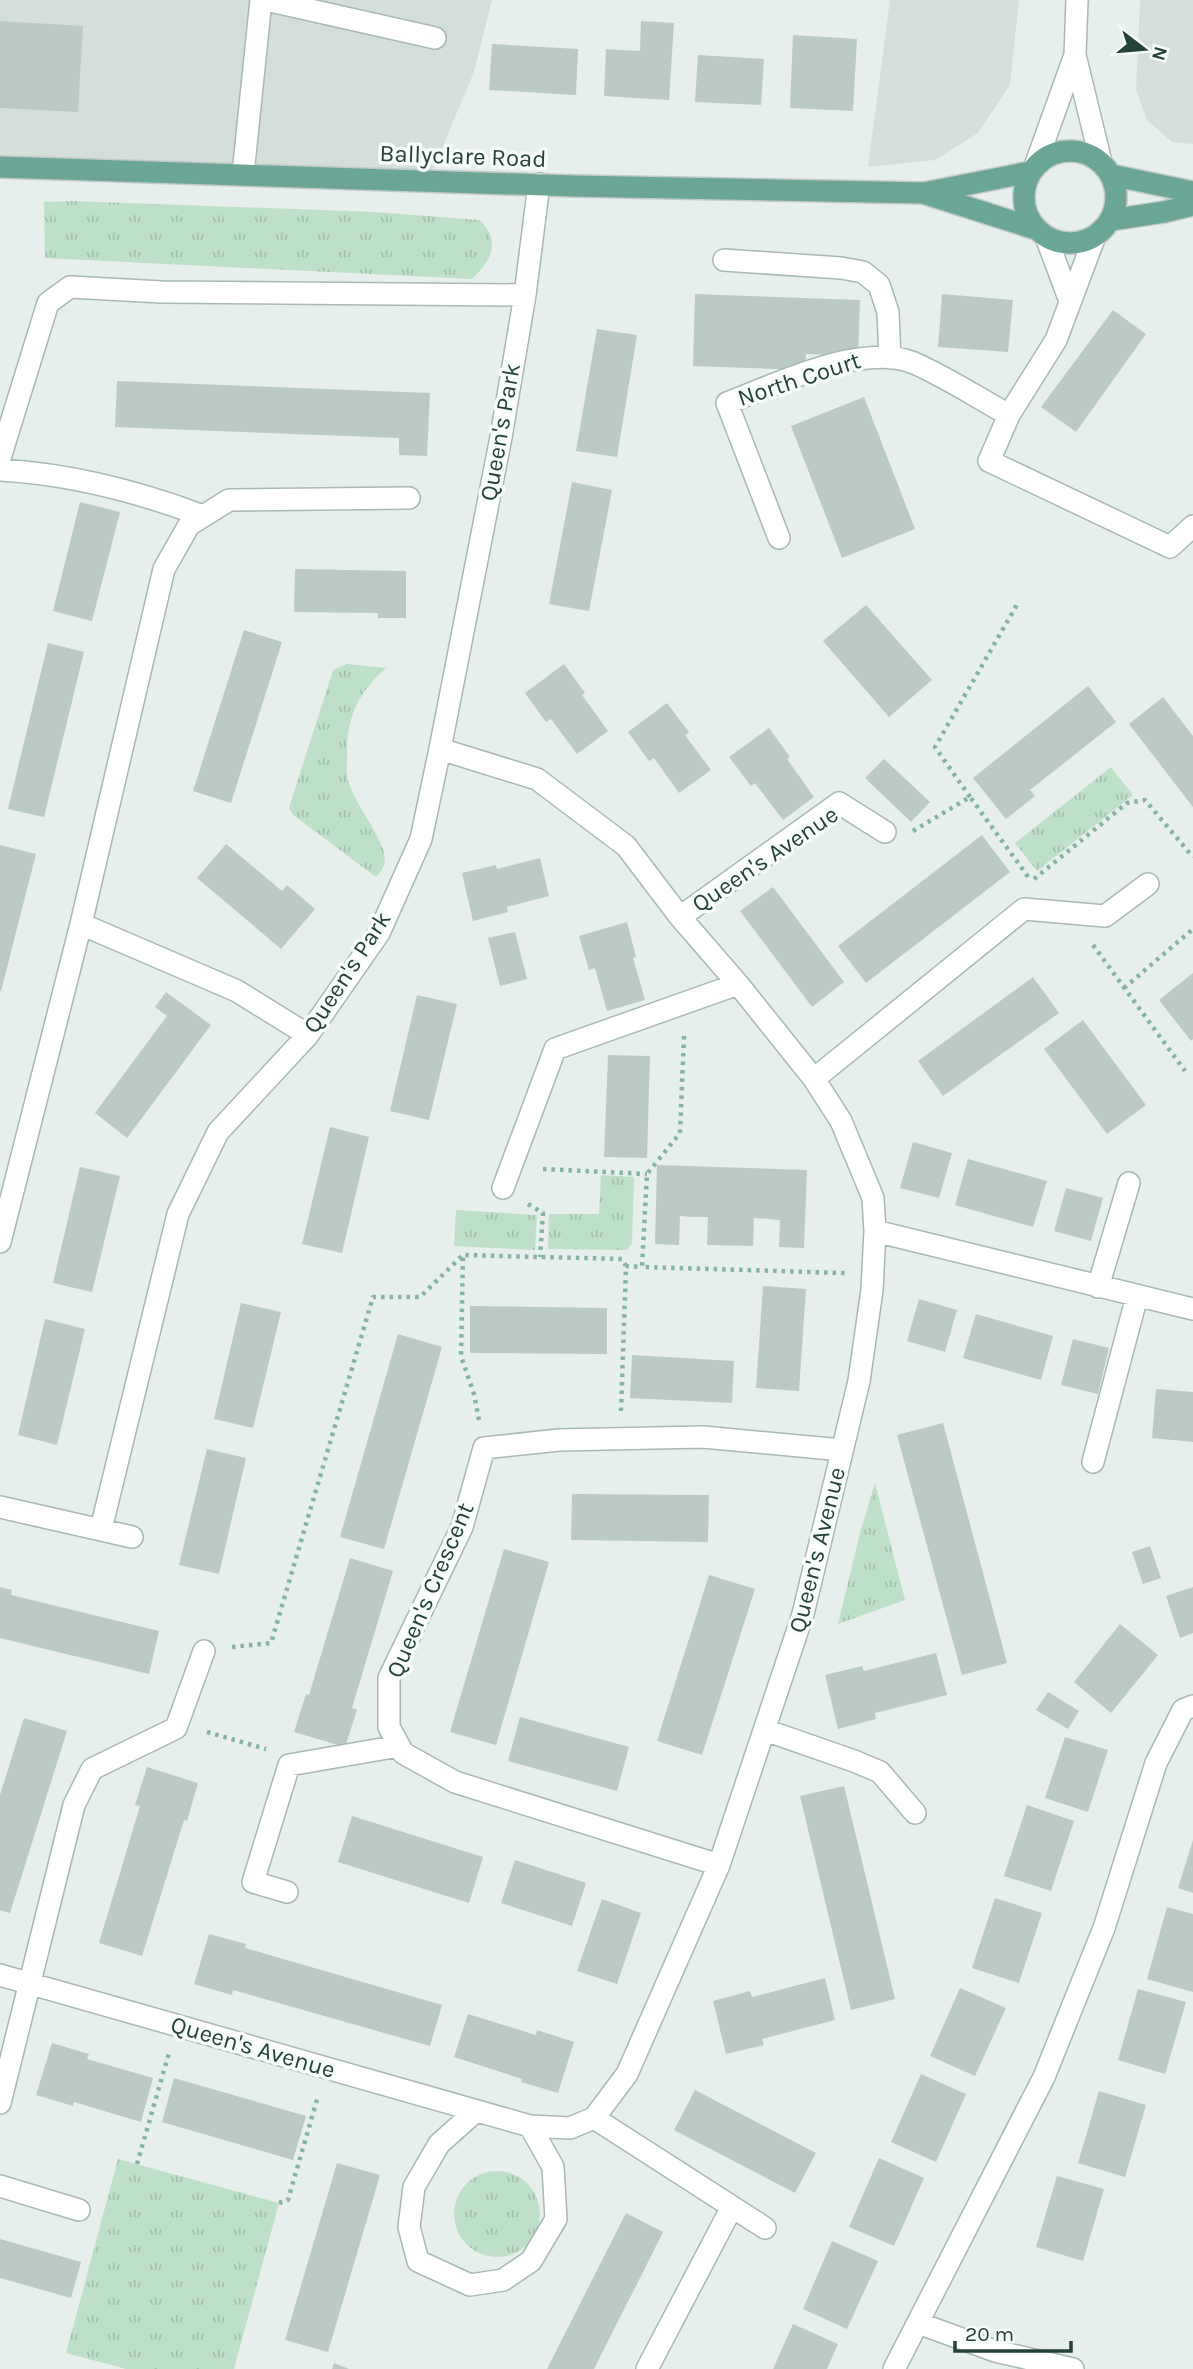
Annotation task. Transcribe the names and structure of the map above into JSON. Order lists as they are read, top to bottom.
{
  "streets": {
    "main road": ["Ballyclare Road"],
    "street": [
      "North Court",
      "Queen's Park",
      "Queen's Avenue",
      "Queen's Crescent"
    ]
  },
  "crossings": [
    ["Ballyclare Road", "Queen's Park"],
    ["Queen's Park", "Queen's Avenue"]
  ],
  "scale_bar": "20 m",
  "north": "right"
}
